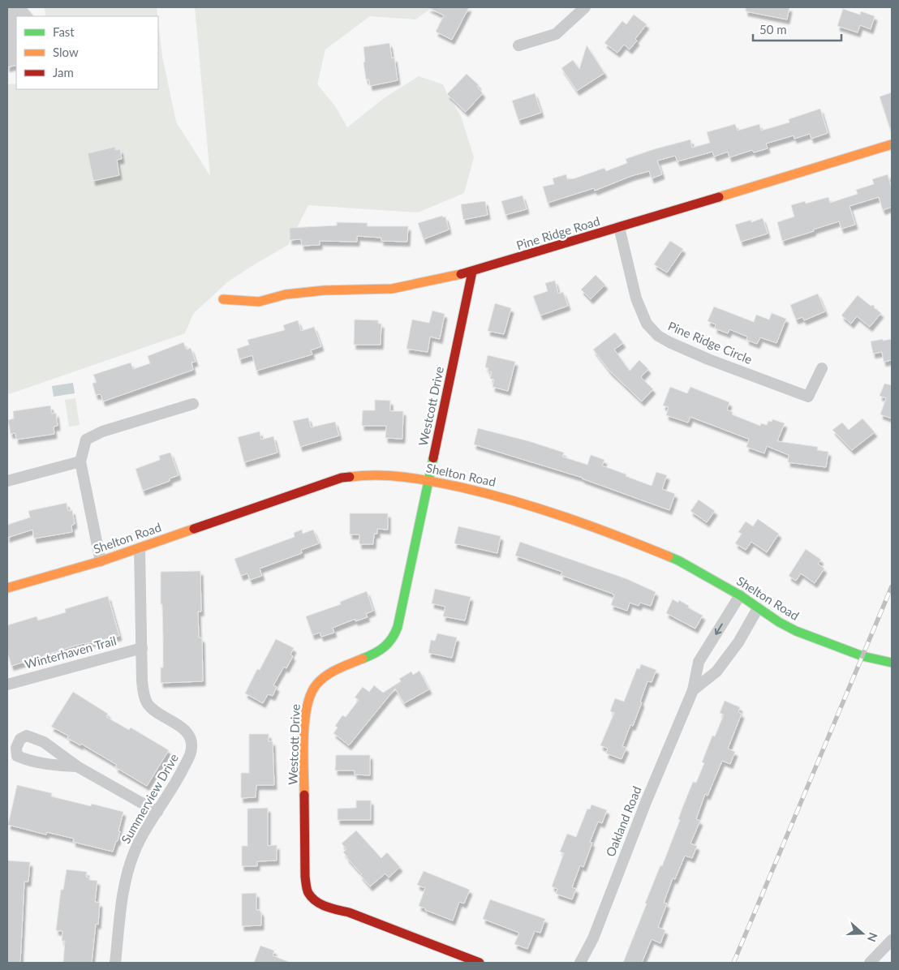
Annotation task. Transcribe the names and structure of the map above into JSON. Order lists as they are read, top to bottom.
{
  "streets": {
    "street": [
      "Pine Ridge Road",
      "Pine Ridge Circle",
      "Westcott Drive",
      "Shelton Road",
      "Winterhaven Trail",
      "Summerview Drive",
      "Oakland Road"
    ]
  },
  "crossings": [
    ["Pine Ridge Road", "Pine Ridge Circle"],
    ["Pine Ridge Road", "Westcott Drive"],
    ["Westcott Drive", "Shelton Road"],
    ["Shelton Road", "Summerview Drive"],
    ["Shelton Road", "Oakland Road"],
    ["Winterhaven Trail", "Summerview Drive"]
  ],
  "legend": ["Fast", "Slow", "Jam"],
  "scale_bar": "50 m",
  "north": "right"
}
